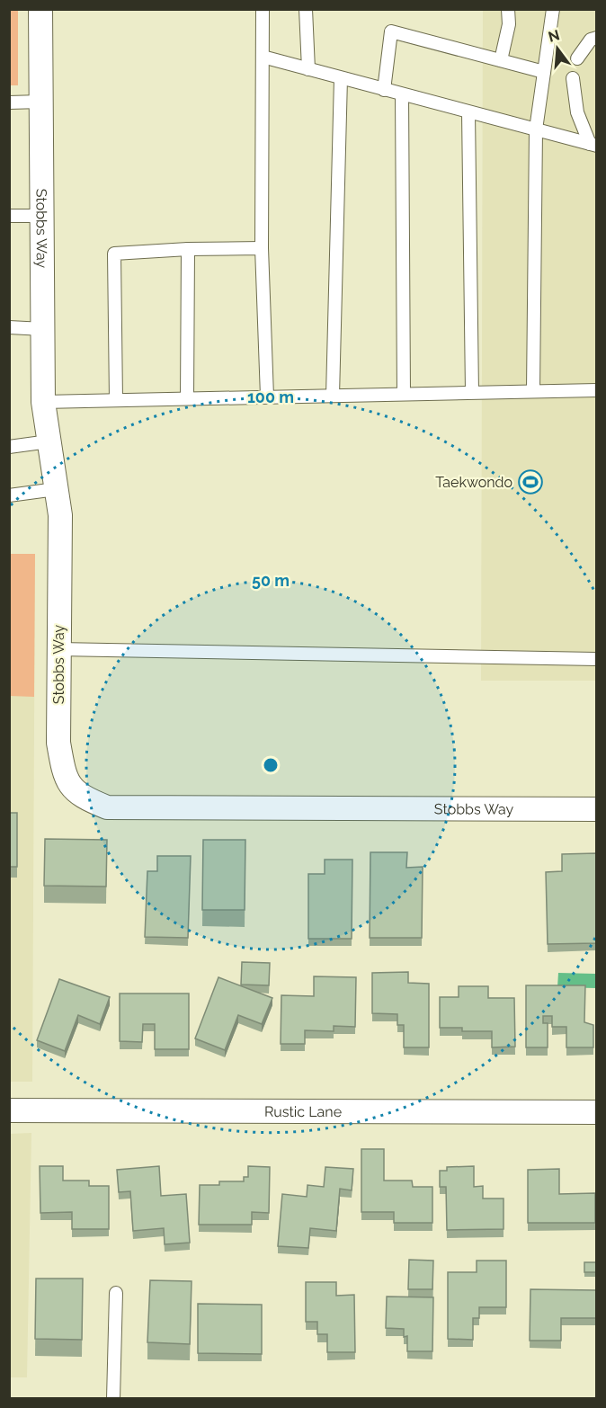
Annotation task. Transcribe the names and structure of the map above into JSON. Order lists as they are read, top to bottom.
{
  "streets": {
    "street": ["Stobbs Way", "Rustic Lane"]
  },
  "places": {
    "sports": ["Taekwondo"]
  },
  "north": "top",
  "rings": ["100 m", "50 m"]
}
